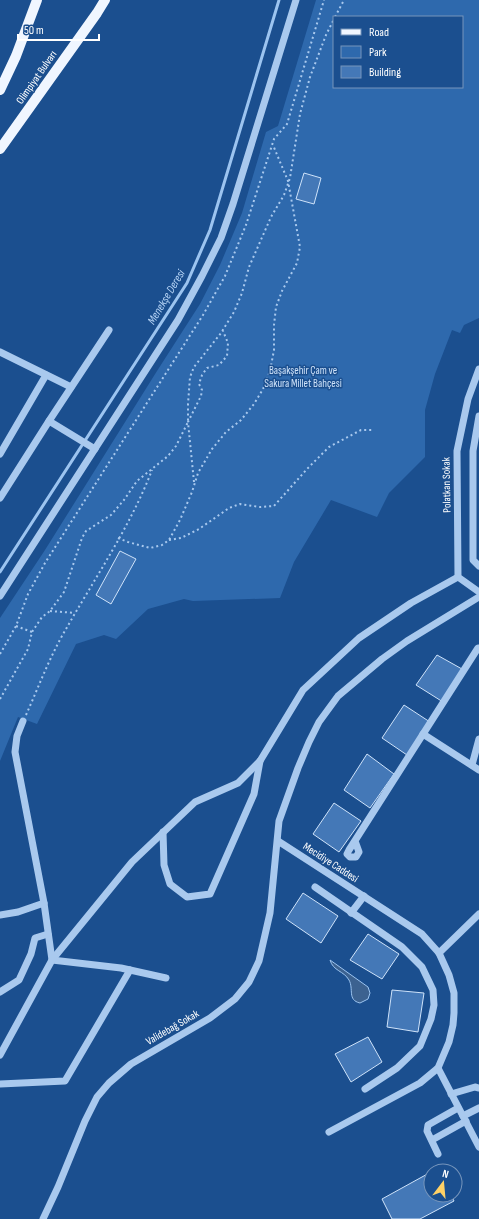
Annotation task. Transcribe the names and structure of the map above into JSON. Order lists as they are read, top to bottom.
{
  "streets": {
    "main road": ["Olimpiyat Bulvarı"],
    "street": ["Polatkan Sokak", "Mecidiye Caddesi", "Validebağ Sokak"]
  },
  "crossings": [
    ["Mecidiye Caddesi", "Validebağ Sokak"]
  ],
  "water": ["Menekşe Deresi"],
  "parks": ["Başakşehir Çam ve Sakura Millet Bahçesi"],
  "legend": ["Road", "Park", "Building"],
  "scale_bar": "50 m",
  "north": "top"
}
